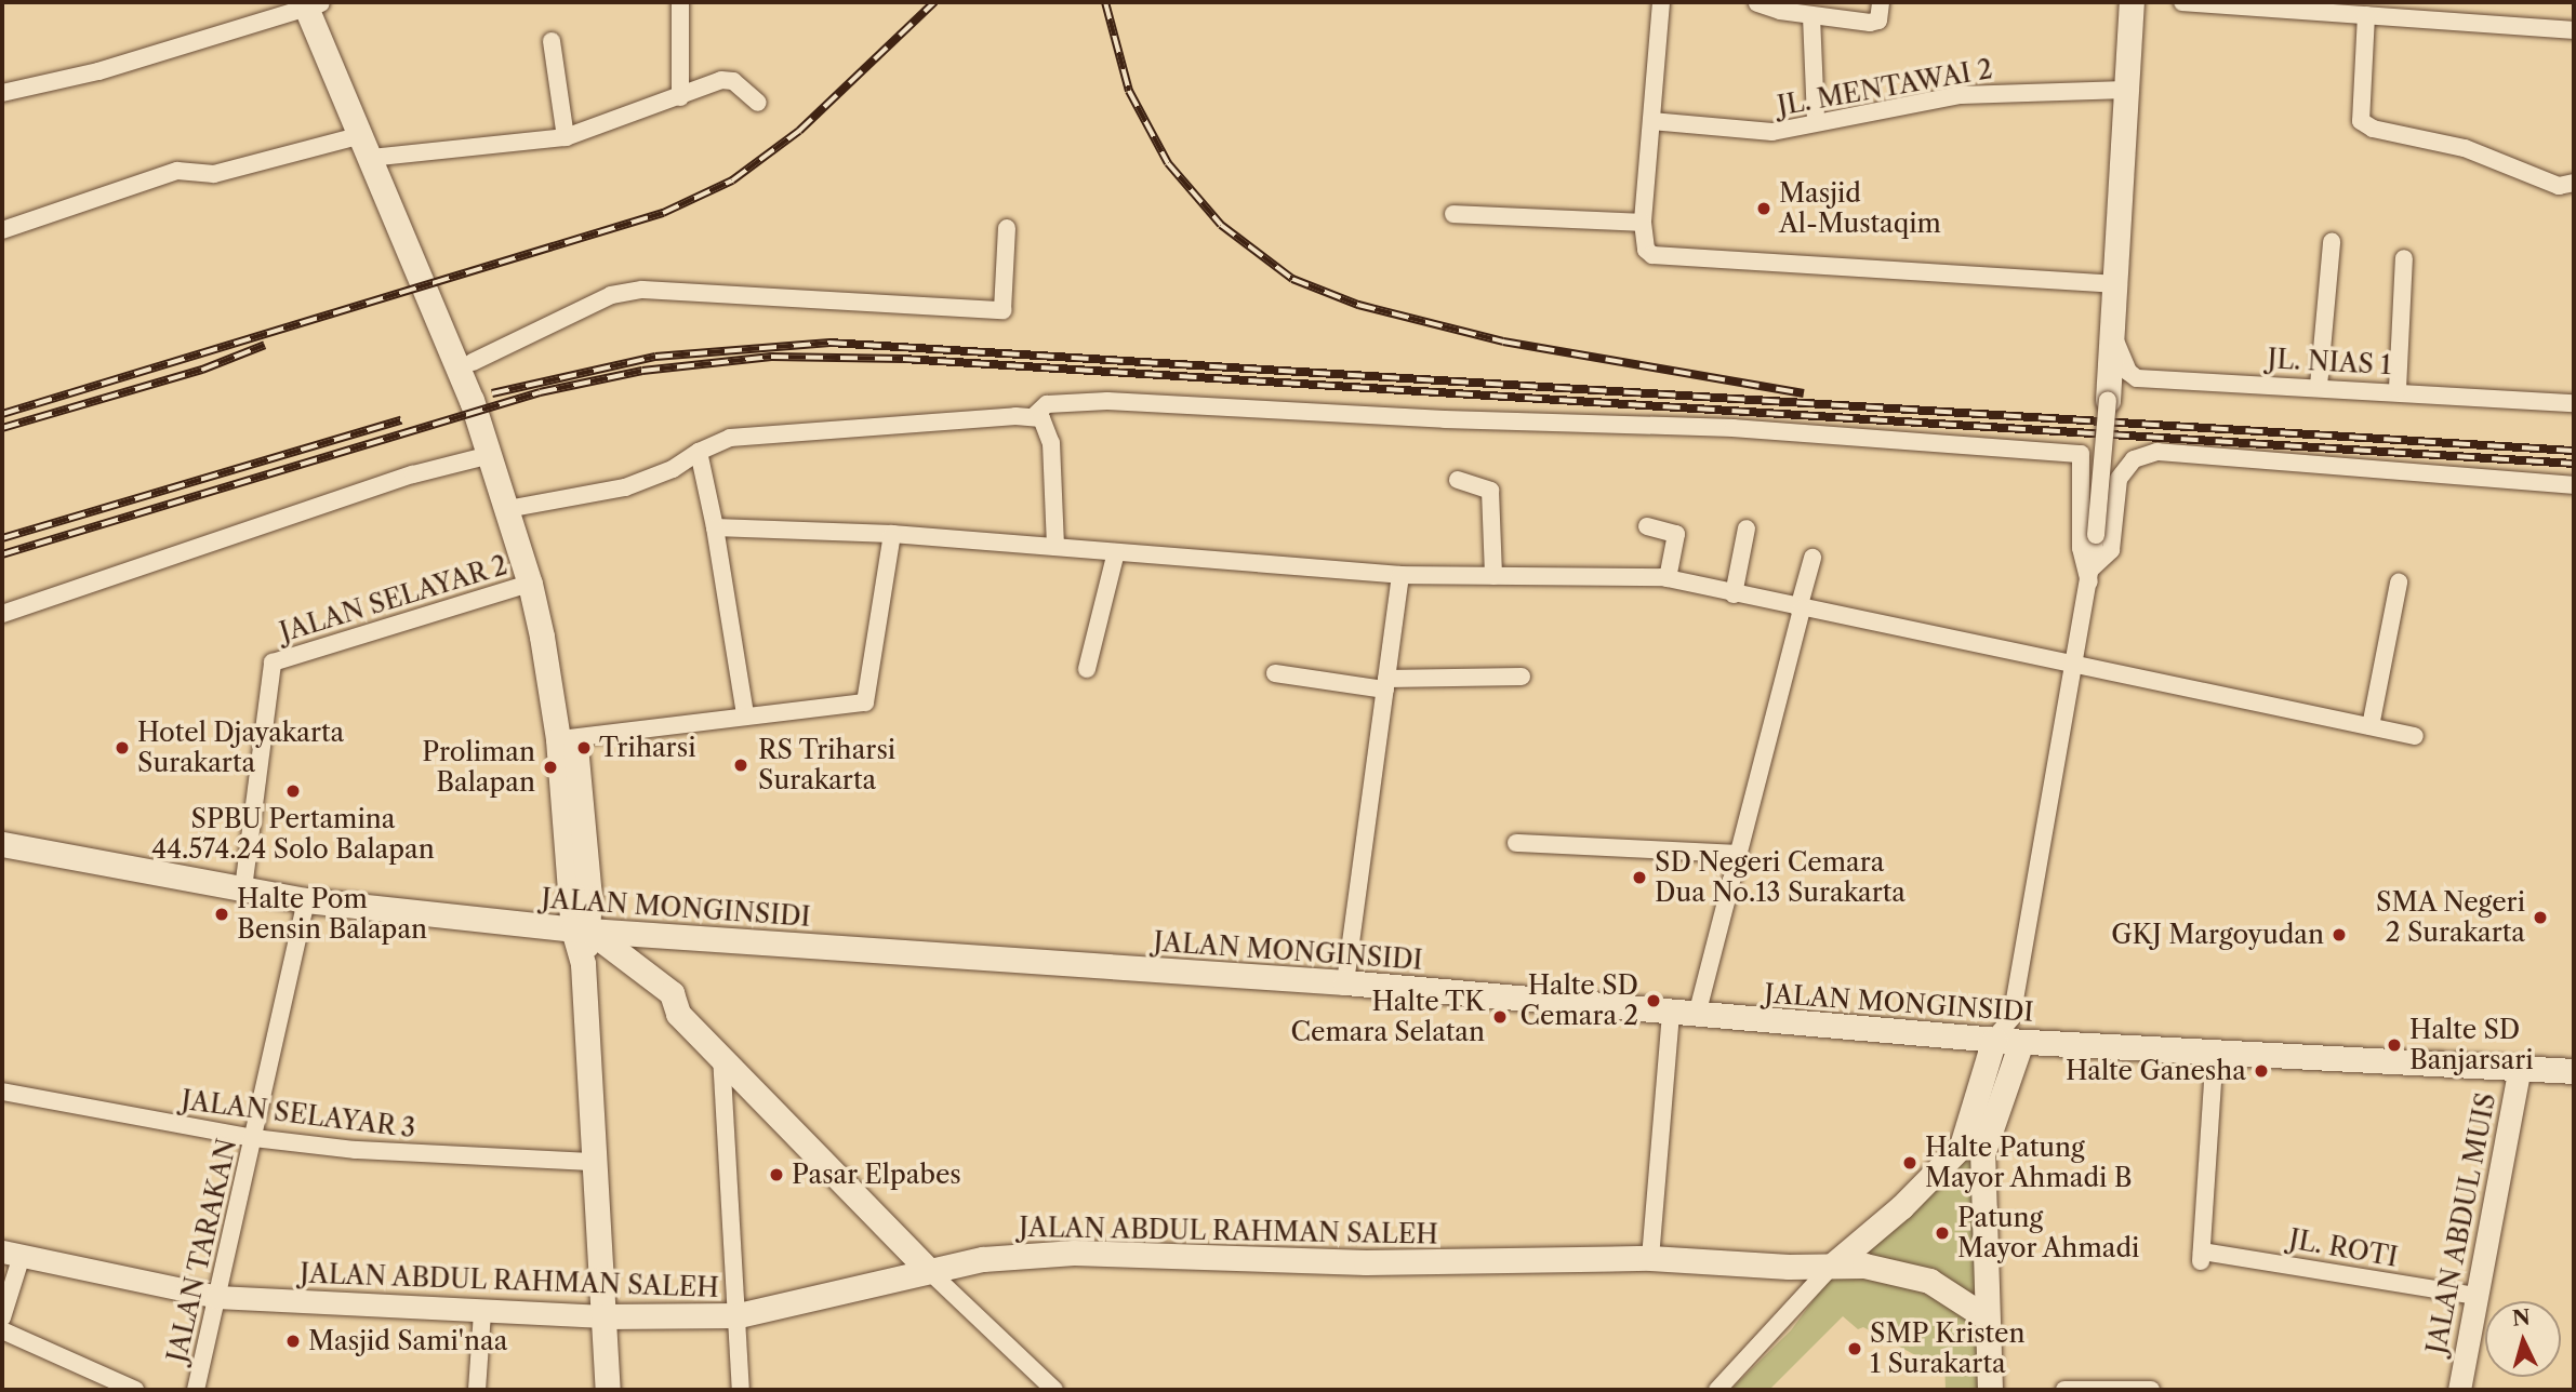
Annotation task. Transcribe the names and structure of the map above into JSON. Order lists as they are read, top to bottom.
{
  "streets": {
    "main road": ["JALAN MONGINSIDI", "JALAN ABDUL RAHMAN SALEH"],
    "street": [
      "JL. MENTAWAI 2",
      "JL. NIAS 1",
      "JALAN SELAYAR 2",
      "JALAN SELAYAR 3",
      "JALAN ABDUL MUIS",
      "JL. ROTI",
      "JALAN TARAKAN"
    ]
  },
  "crossings": [
    ["JALAN SELAYAR 2", "JALAN MONGINSIDI"],
    ["JALAN MONGINSIDI", "JALAN ABDUL MUIS"],
    ["JALAN MONGINSIDI", "JL. ROTI"],
    ["JALAN MONGINSIDI", "JALAN TARAKAN"],
    ["JALAN SELAYAR 3", "JALAN TARAKAN"],
    ["JALAN ABDUL MUIS", "JL. ROTI"],
    ["JALAN ABDUL RAHMAN SALEH", "JALAN TARAKAN"]
  ],
  "places": [
    "Masjid Al-Mustaqim",
    "Hotel Djayakarta Surakarta",
    "Triharsi",
    "RS Triharsi Surakarta",
    "Proliman Balapan",
    "SPBU Pertamina 44.574.24 Solo Balapan",
    "SD Negeri Cemara Dua No.13 Surakarta",
    "Halte Pom Bensin Balapan",
    "SMA Negeri 2 Surakarta",
    "GKJ Margoyudan",
    "Halte SD Cemara 2",
    "Halte TK Cemara Selatan",
    "Halte SD Banjarsari",
    "Halte Ganesha",
    "Halte Patung Mayor Ahmadi B",
    "Pasar Elpabes",
    "Patung Mayor Ahmadi",
    "Masjid Sami'naa",
    "SMP Kristen 1 Surakarta"
  ],
  "north": "top"
}
